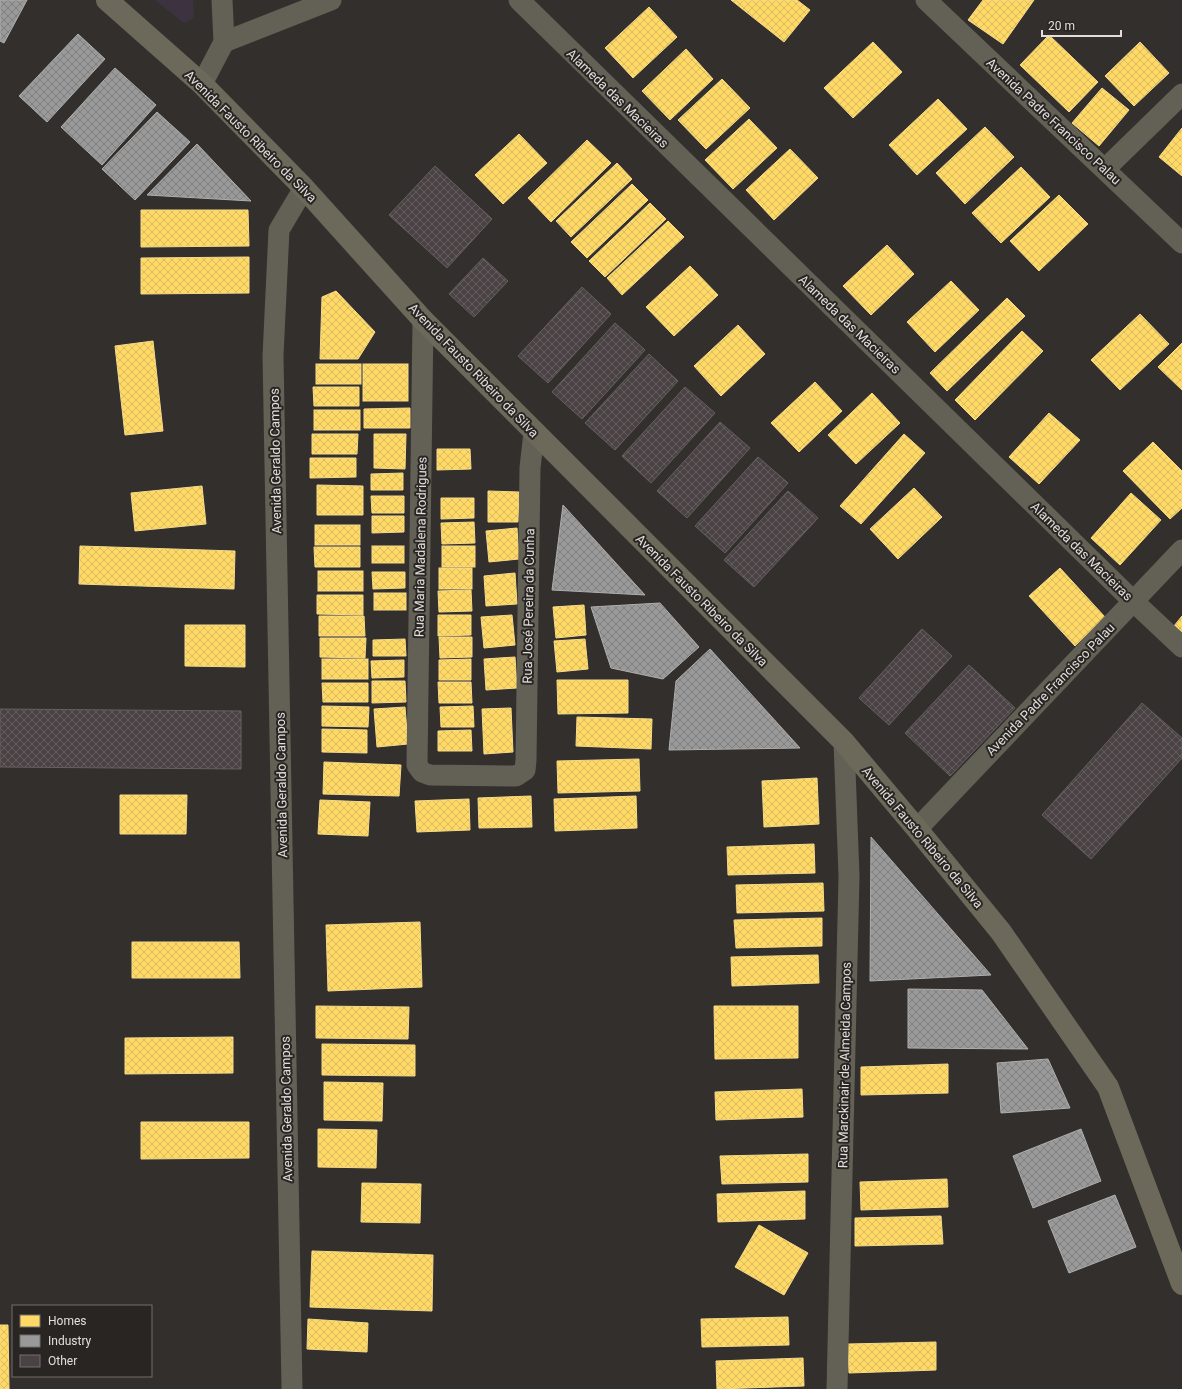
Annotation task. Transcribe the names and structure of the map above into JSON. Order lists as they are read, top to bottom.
{
  "streets": {
    "main road": ["Avenida Fausto Ribeiro da Silva"],
    "street": [
      "Alameda das Macieiras",
      "Avenida Padre Francisco Palau",
      "Avenida Geraldo Campos",
      "Rua Maria Madalena Rodrigues",
      "Rua José Pereira da Cunha",
      "Rua Marckinair de Almeida Campos"
    ]
  },
  "crossings": [
    ["Alameda das Macieiras", "Avenida Padre Francisco Palau"],
    ["Avenida Padre Francisco Palau", "Avenida Fausto Ribeiro da Silva"],
    ["Avenida Fausto Ribeiro da Silva", "Avenida Geraldo Campos"],
    ["Avenida Fausto Ribeiro da Silva", "Rua Maria Madalena Rodrigues"],
    ["Avenida Fausto Ribeiro da Silva", "Rua José Pereira da Cunha"],
    ["Avenida Fausto Ribeiro da Silva", "Rua Marckinair de Almeida Campos"],
    ["Rua Maria Madalena Rodrigues", "Rua José Pereira da Cunha"]
  ],
  "legend": ["Homes", "Industry", "Other"],
  "scale_bar": "20 m"
}
